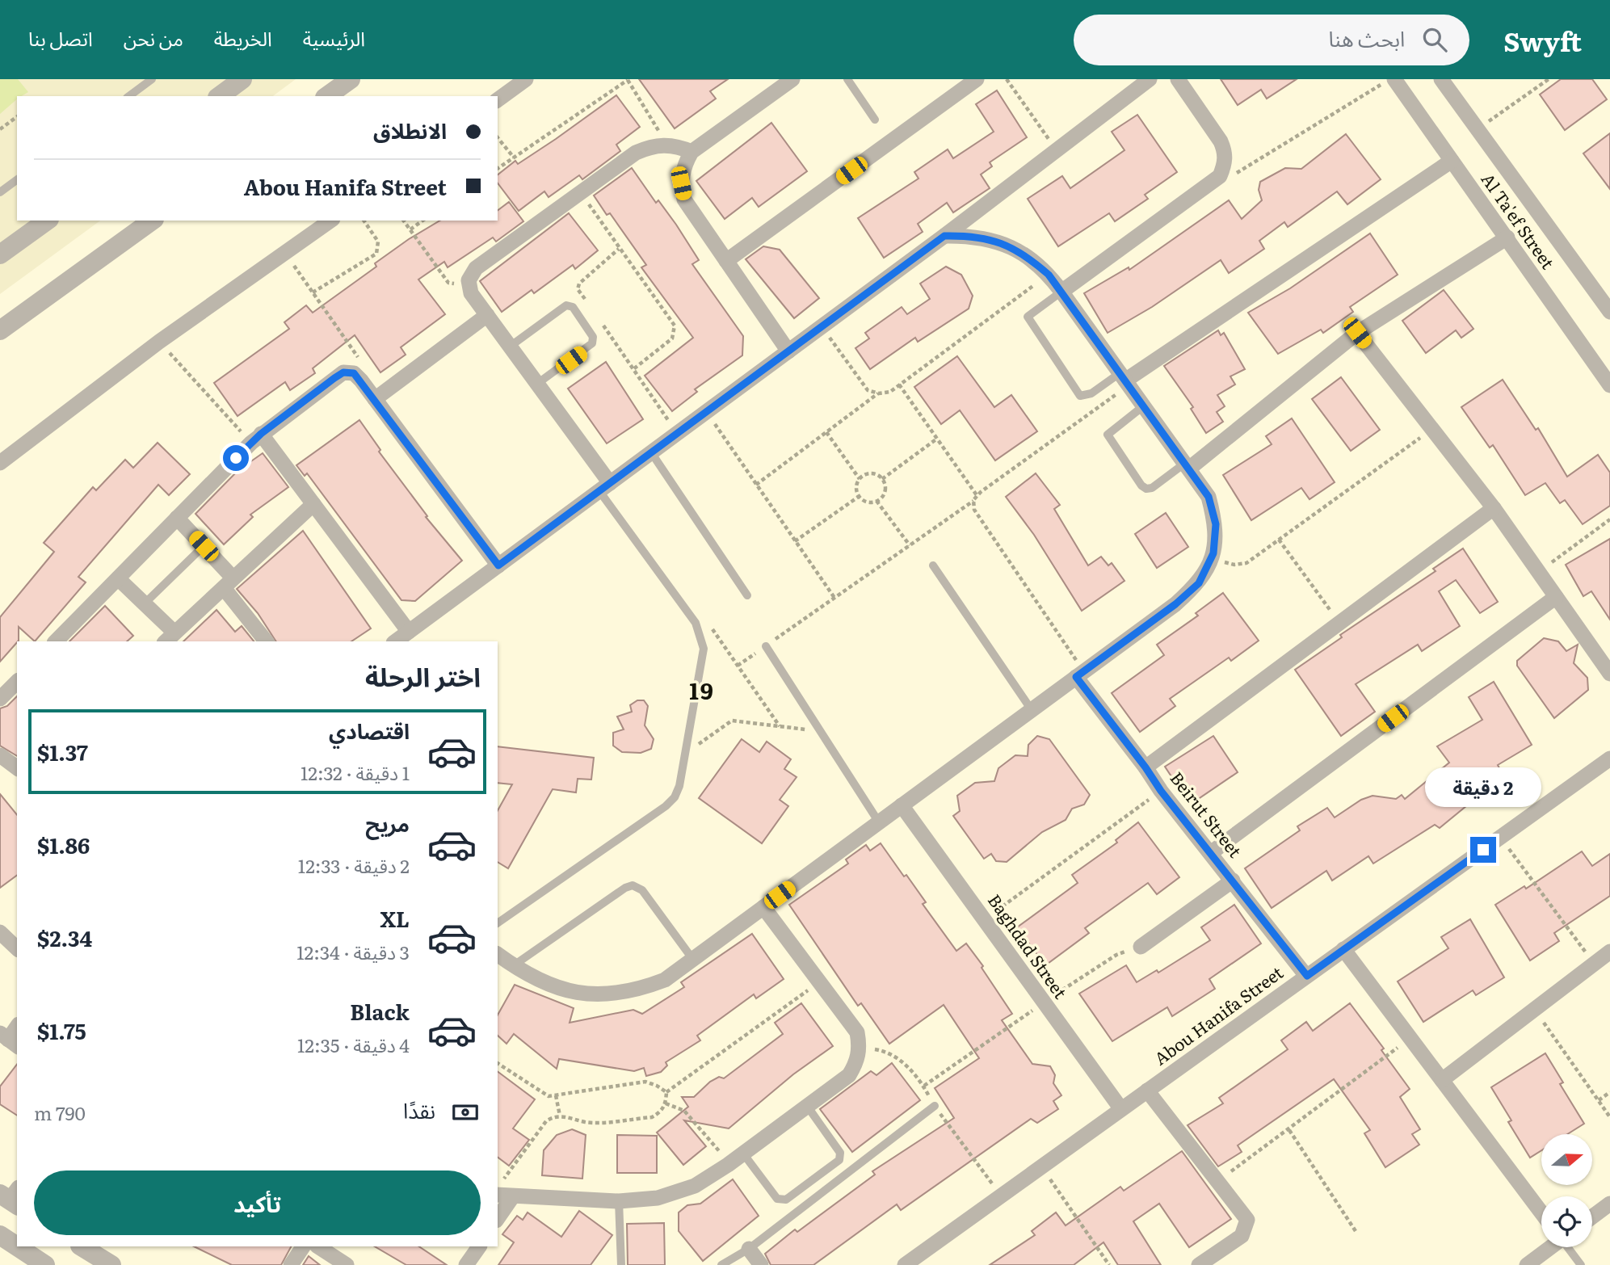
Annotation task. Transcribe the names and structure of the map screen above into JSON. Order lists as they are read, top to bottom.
{
  "streets": {
    "street": [
      "Al Ta'ef Street",
      "Beirut Street",
      "Baghdad Street",
      "Abou Hanifa Street"
    ]
  },
  "crossings": [
    ["Beirut Street", "Abou Hanifa Street"],
    ["Baghdad Street", "Abou Hanifa Street"]
  ],
  "districts": ["19"],
  "north": "right",
  "page": {
    "header": "Swyft",
    "search": "ابحث هنا",
    "nav": [
      "الرئيسية",
      "الخريطة",
      "من نحن",
      "اتصل بنا"
    ],
    "banner": ["الانطلاق", "Abou Hanifa Street"],
    "heading": "اختر الرحلة",
    "list": [
      {
        "name": "اقتصادي",
        "note": "1 دقيقة · 12:32",
        "value": "$1.37"
      },
      {
        "name": "مريح",
        "note": "2 دقيقة · 12:33",
        "value": "$1.86"
      },
      {
        "name": "XL",
        "note": "3 دقيقة · 12:34",
        "value": "$2.34"
      },
      {
        "name": "Black",
        "note": "4 دقيقة · 12:35",
        "value": "$1.75"
      }
    ],
    "bubble": "2 دقيقة",
    "pay": ["نقدًا", "790 m"],
    "buttons": "تأكيد"
  }
}
